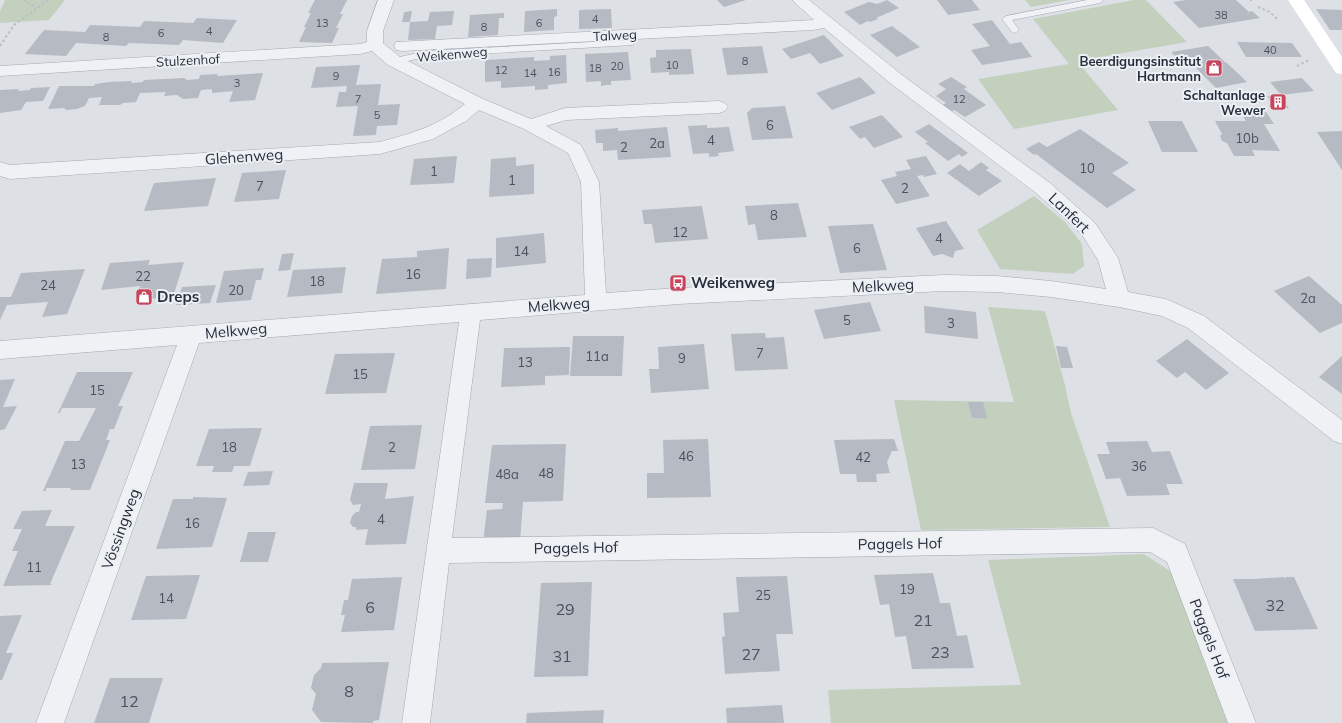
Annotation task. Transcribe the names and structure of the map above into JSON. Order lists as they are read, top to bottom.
{
  "streets": {
    "street": [
      "Talweg",
      "Weikenweg",
      "Stulzenhof",
      "Glehenweg",
      "Lanfert",
      "Melkweg",
      "Vössingweg",
      "Paggels Hof"
    ]
  },
  "crossings": [
    ["Talweg", "Weikenweg"],
    ["Talweg", "Lanfert"],
    ["Weikenweg", "Stulzenhof"],
    ["Weikenweg", "Glehenweg"],
    ["Weikenweg", "Melkweg"],
    ["Lanfert", "Melkweg"],
    ["Melkweg", "Vössingweg"]
  ],
  "places": {
    "shop": ["Beerdigungsinstitut Hartmann", "Dreps"],
    "building": ["Schaltanlage Wewer"],
    "bus stop": ["Weikenweg"]
  },
  "house_numbers": [
    "38",
    "4",
    "13",
    "6",
    "8",
    "4",
    "6",
    "8",
    "40",
    "8",
    "10",
    "20",
    "18",
    "12",
    "16",
    "14",
    "9",
    "3",
    "7",
    "12",
    "5",
    "6",
    "10b",
    "4",
    "2a",
    "2",
    "10",
    "1",
    "1",
    "7",
    "2",
    "8",
    "12",
    "4",
    "6",
    "14",
    "16",
    "22",
    "18",
    "24",
    "20",
    "2a",
    "5",
    "3",
    "7",
    "11a",
    "9",
    "13",
    "15",
    "15",
    "18",
    "2",
    "46",
    "42",
    "13",
    "36",
    "48",
    "48a",
    "4",
    "16",
    "11",
    "19",
    "25",
    "14",
    "32",
    "6",
    "29",
    "21",
    "23",
    "27",
    "31",
    "8",
    "12"
  ]
}
